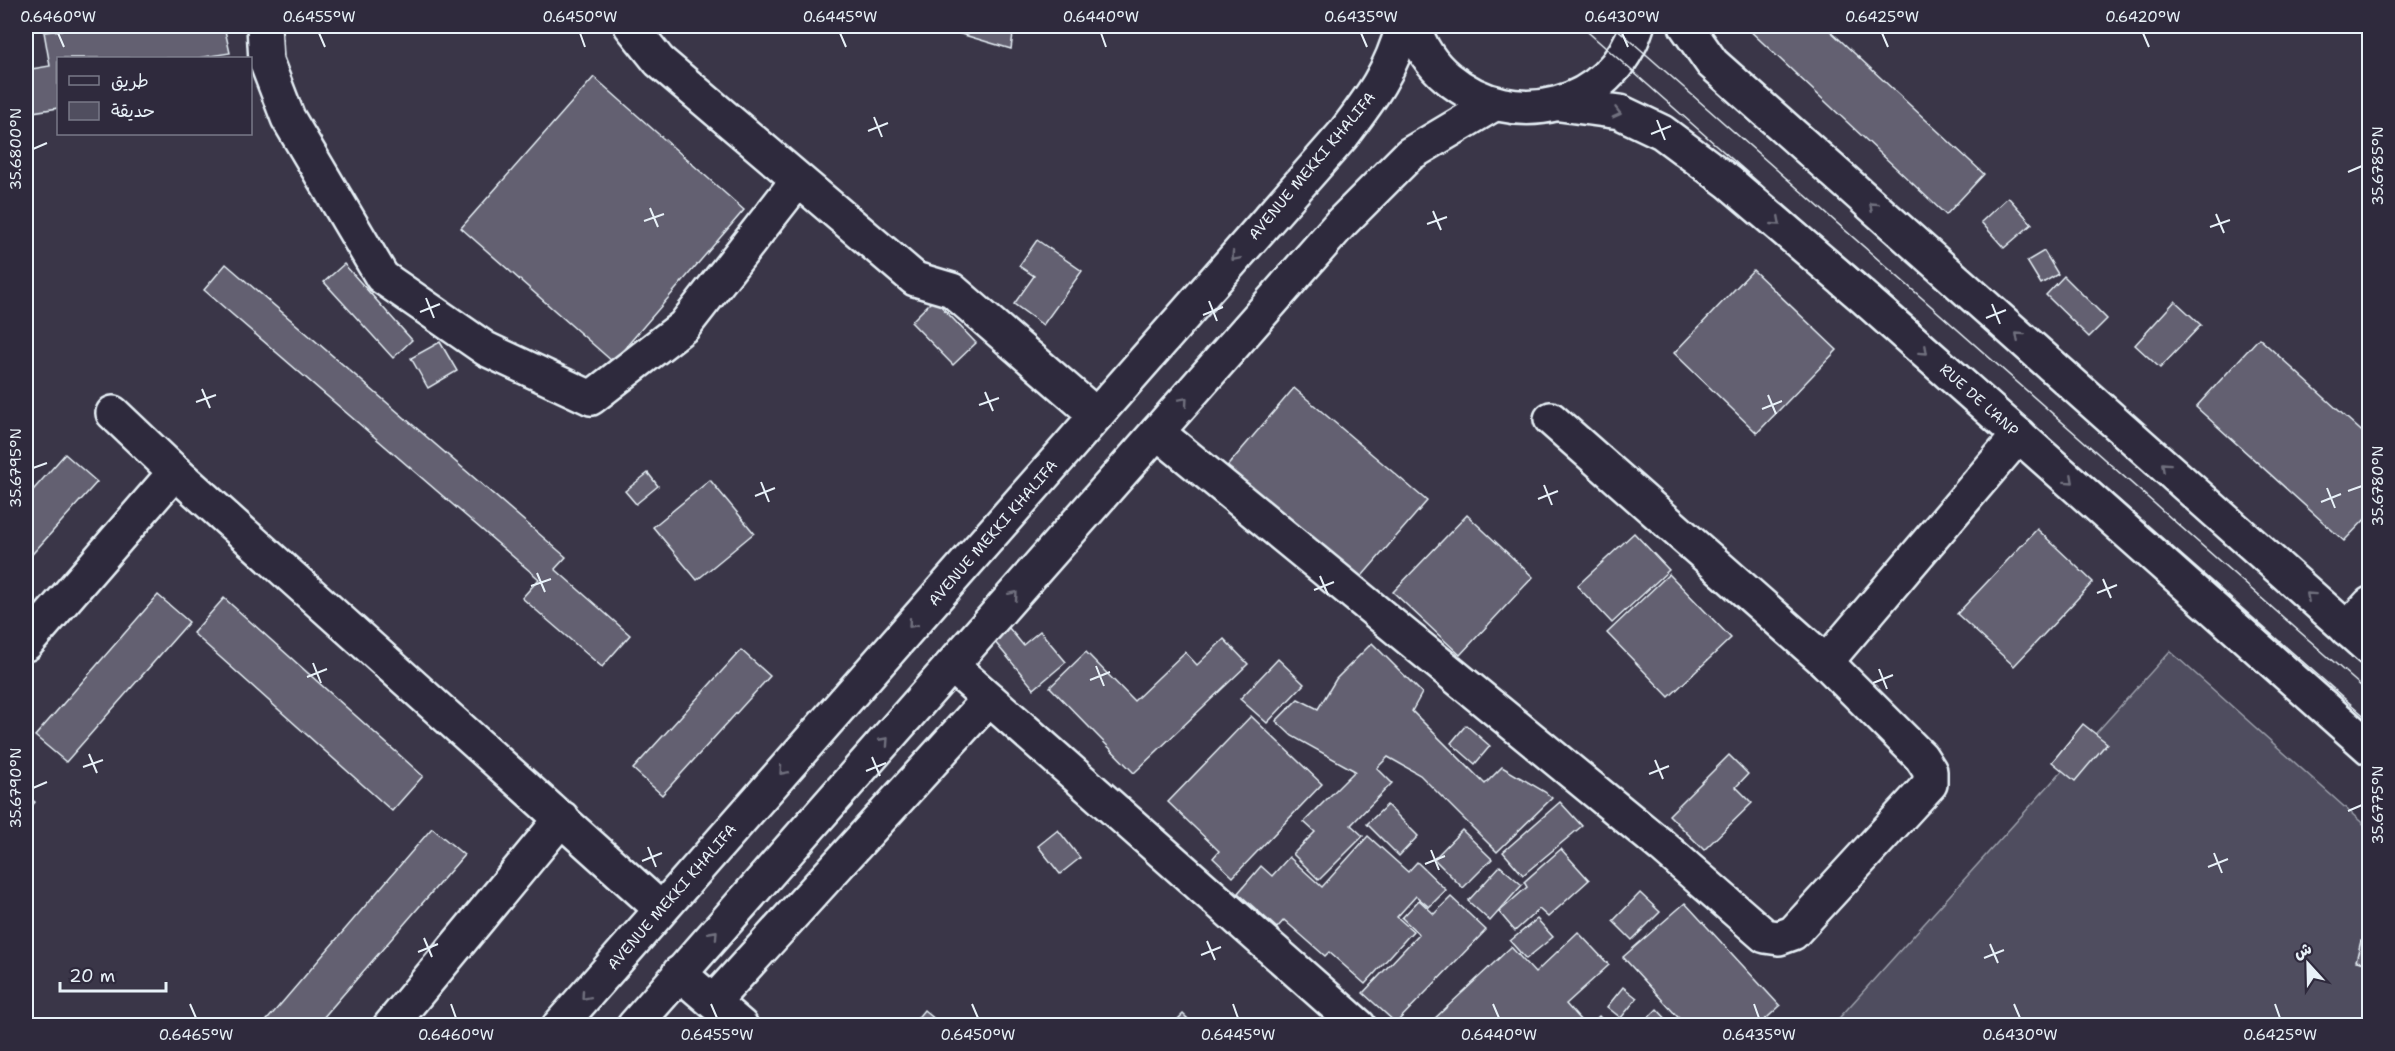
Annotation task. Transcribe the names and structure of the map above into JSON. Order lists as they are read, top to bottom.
{
  "streets": {
    "main road": ["AVENUE MEKKI KHALIFA", "RUE DE L'ANP"]
  },
  "legend": ["طريق", "حديقة"],
  "scale_bar": "20 m",
  "north": "top",
  "coordinates": [
    "0.6460°W",
    "0.6455°W",
    "0.6450°W",
    "0.6445°W",
    "0.6440°W",
    "0.6435°W",
    "0.6430°W",
    "0.6425°W",
    "0.6420°W",
    "35.6800°N",
    "35.6785°N",
    "35.6795°N",
    "35.6780°N",
    "35.6790°N",
    "35.6775°N",
    "0.6465°W"
  ]
}
